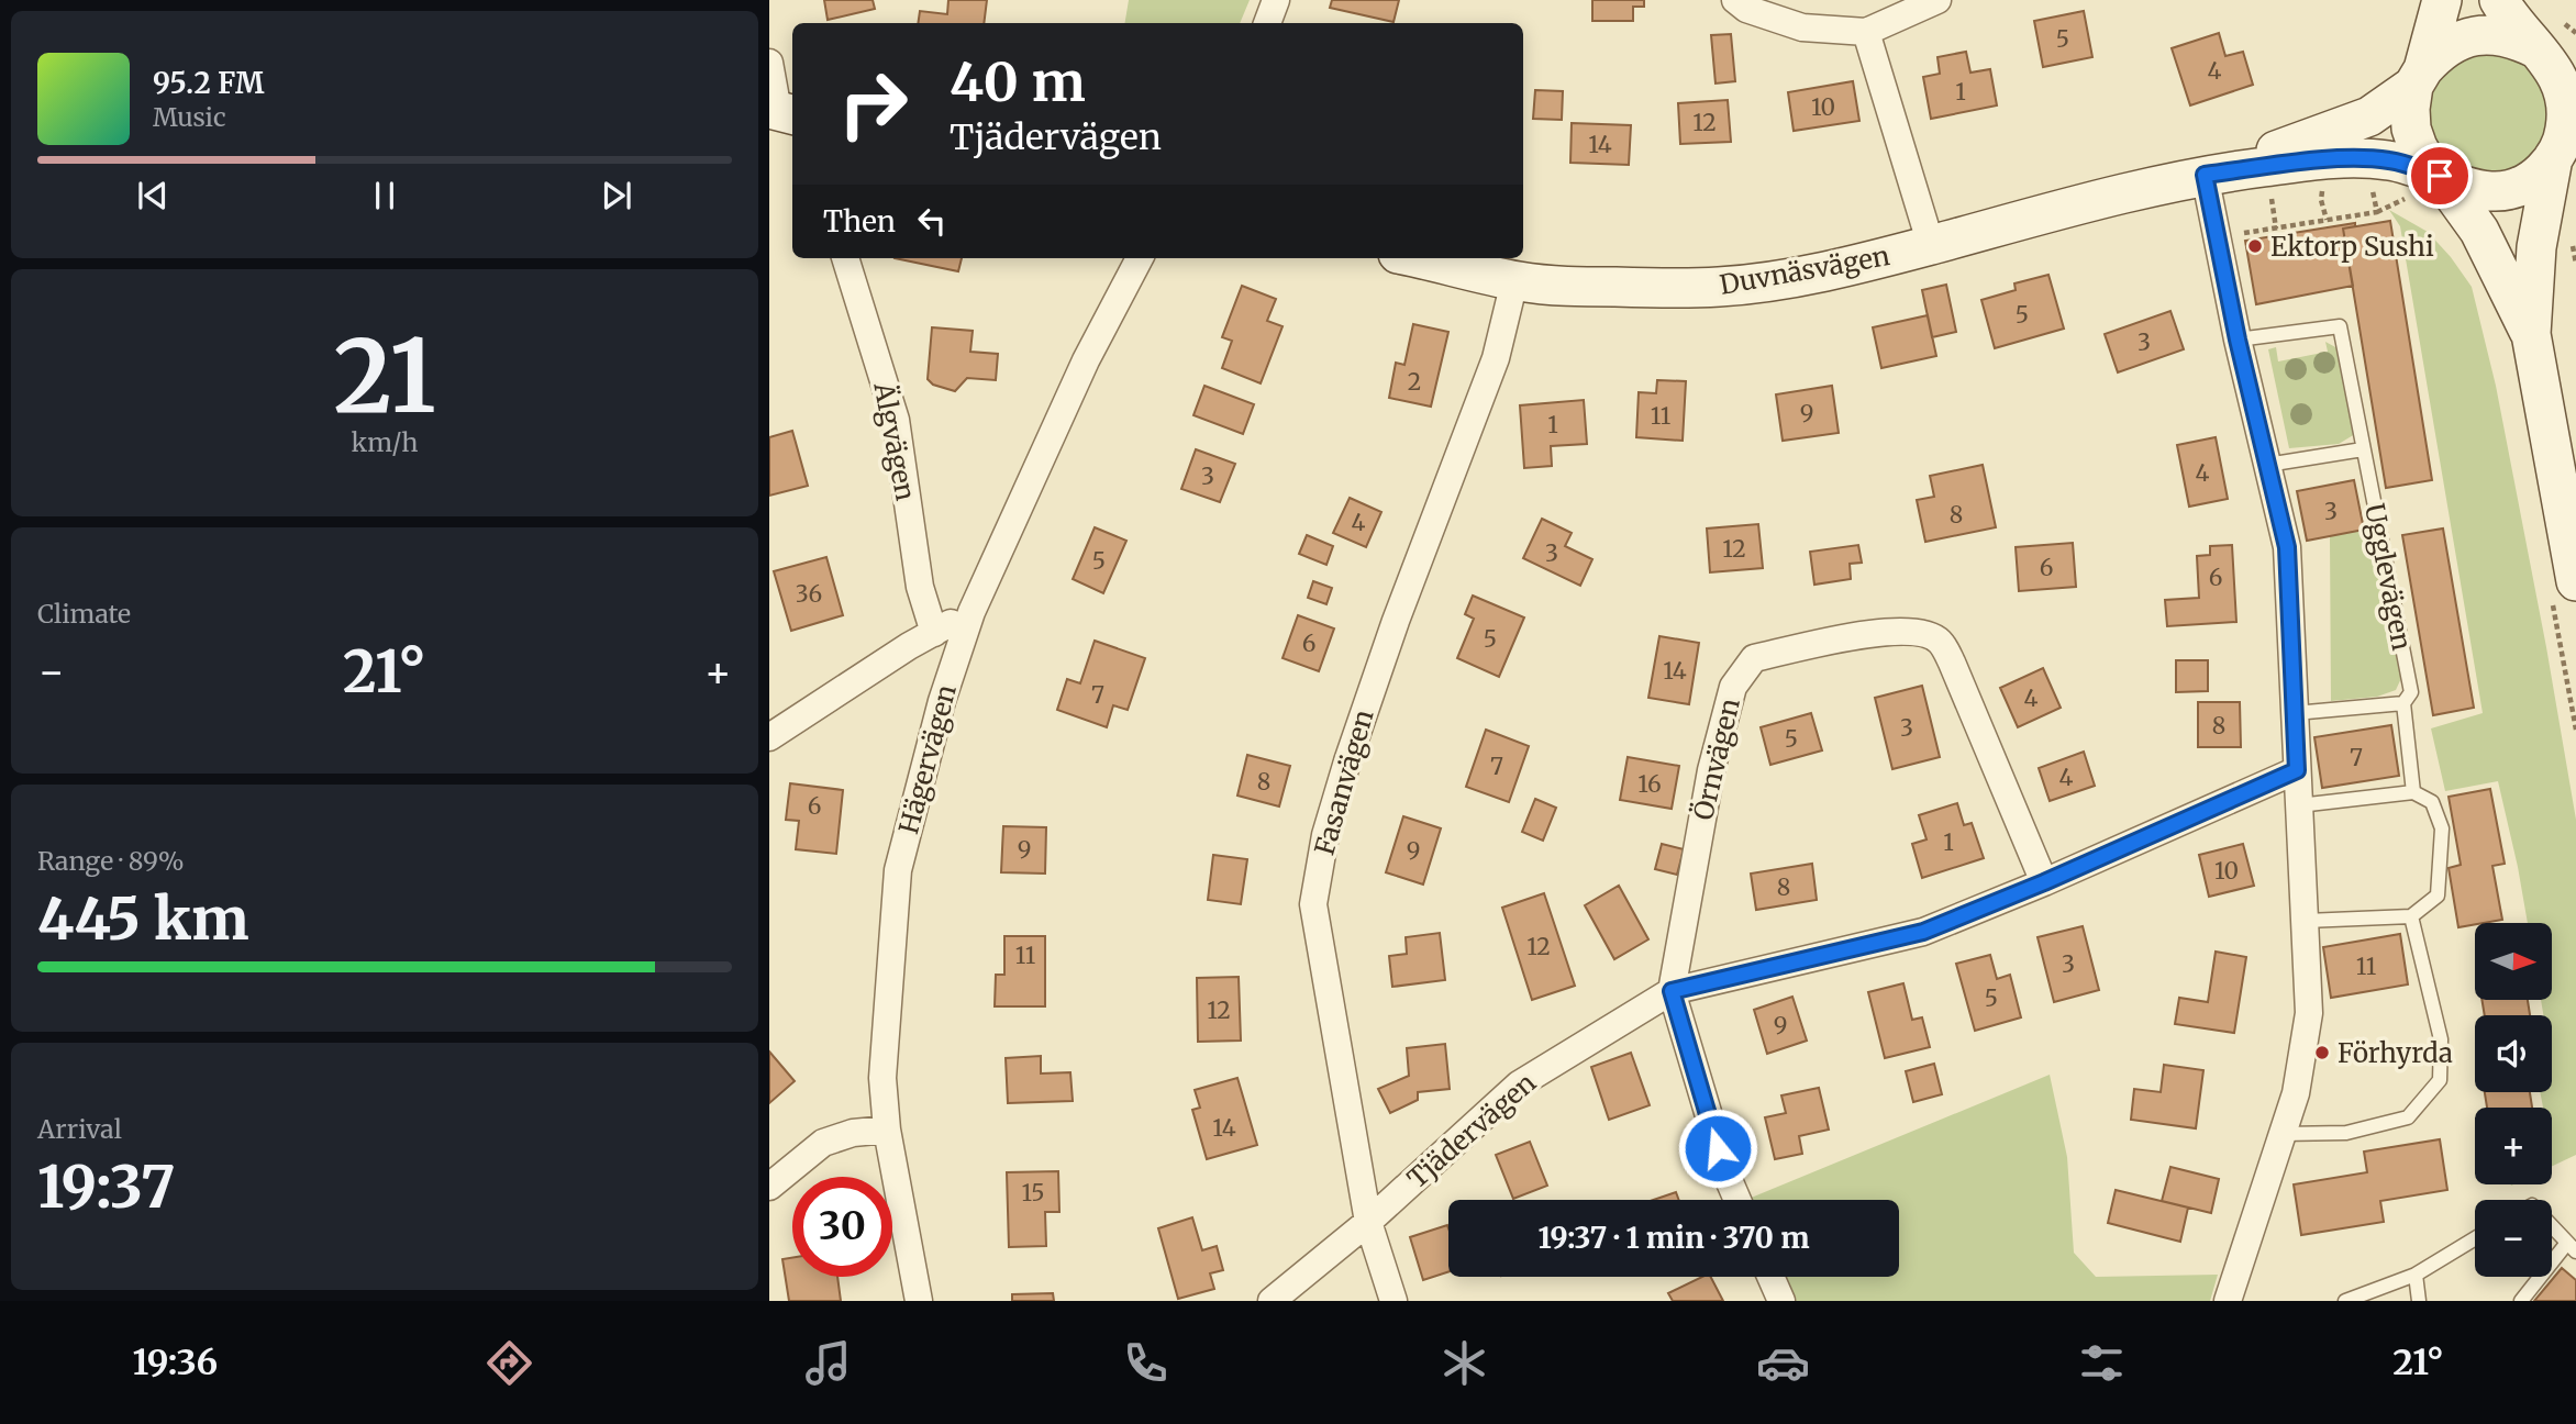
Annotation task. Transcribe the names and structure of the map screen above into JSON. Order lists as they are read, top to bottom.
{
  "streets": {
    "street": [
      "Duvnäsvägen",
      "Älgvägen",
      "Hägervägen",
      "Örnvägen",
      "Fasanvägen",
      "Tjädervägen"
    ],
    "lane": ["Ugglevägen"]
  },
  "crossings": [
    ["Duvnäsvägen", "Fasanvägen"],
    ["Örnvägen", "Tjädervägen"],
    ["Fasanvägen", "Tjädervägen"]
  ],
  "places": ["Ektorp Sushi", "Förhyrda"],
  "house_numbers": [
    "5",
    "4",
    "1",
    "10",
    "12",
    "14",
    "5",
    "3",
    "2",
    "9",
    "11",
    "1",
    "4",
    "3",
    "3",
    "8",
    "4",
    "12",
    "3",
    "5",
    "6",
    "6",
    "36",
    "5",
    "6",
    "14",
    "7",
    "4",
    "8",
    "3",
    "5",
    "7",
    "7",
    "4",
    "8",
    "16",
    "6",
    "1",
    "9",
    "9",
    "10",
    "8",
    "12",
    "11",
    "3",
    "11",
    "5",
    "12",
    "9",
    "14",
    "15"
  ],
  "north": "right",
  "page": {
    "turn": ["40 m", "Tjädervägen"],
    "song": ["95.2 FM", "Music"],
    "then": "Then",
    "tile": [
      ["21", "km/h"],
      "Climate",
      ["Range · 89%", "445 km"],
      ["Arrival", "19:37"]
    ],
    "heat": ["−", "21°", "+"],
    "map_buttons": ["+", "−"],
    "limit": "30",
    "trip": "19:37 · 1 min · 370 m",
    "tabs": ["19:36", "21°"]
  }
}
